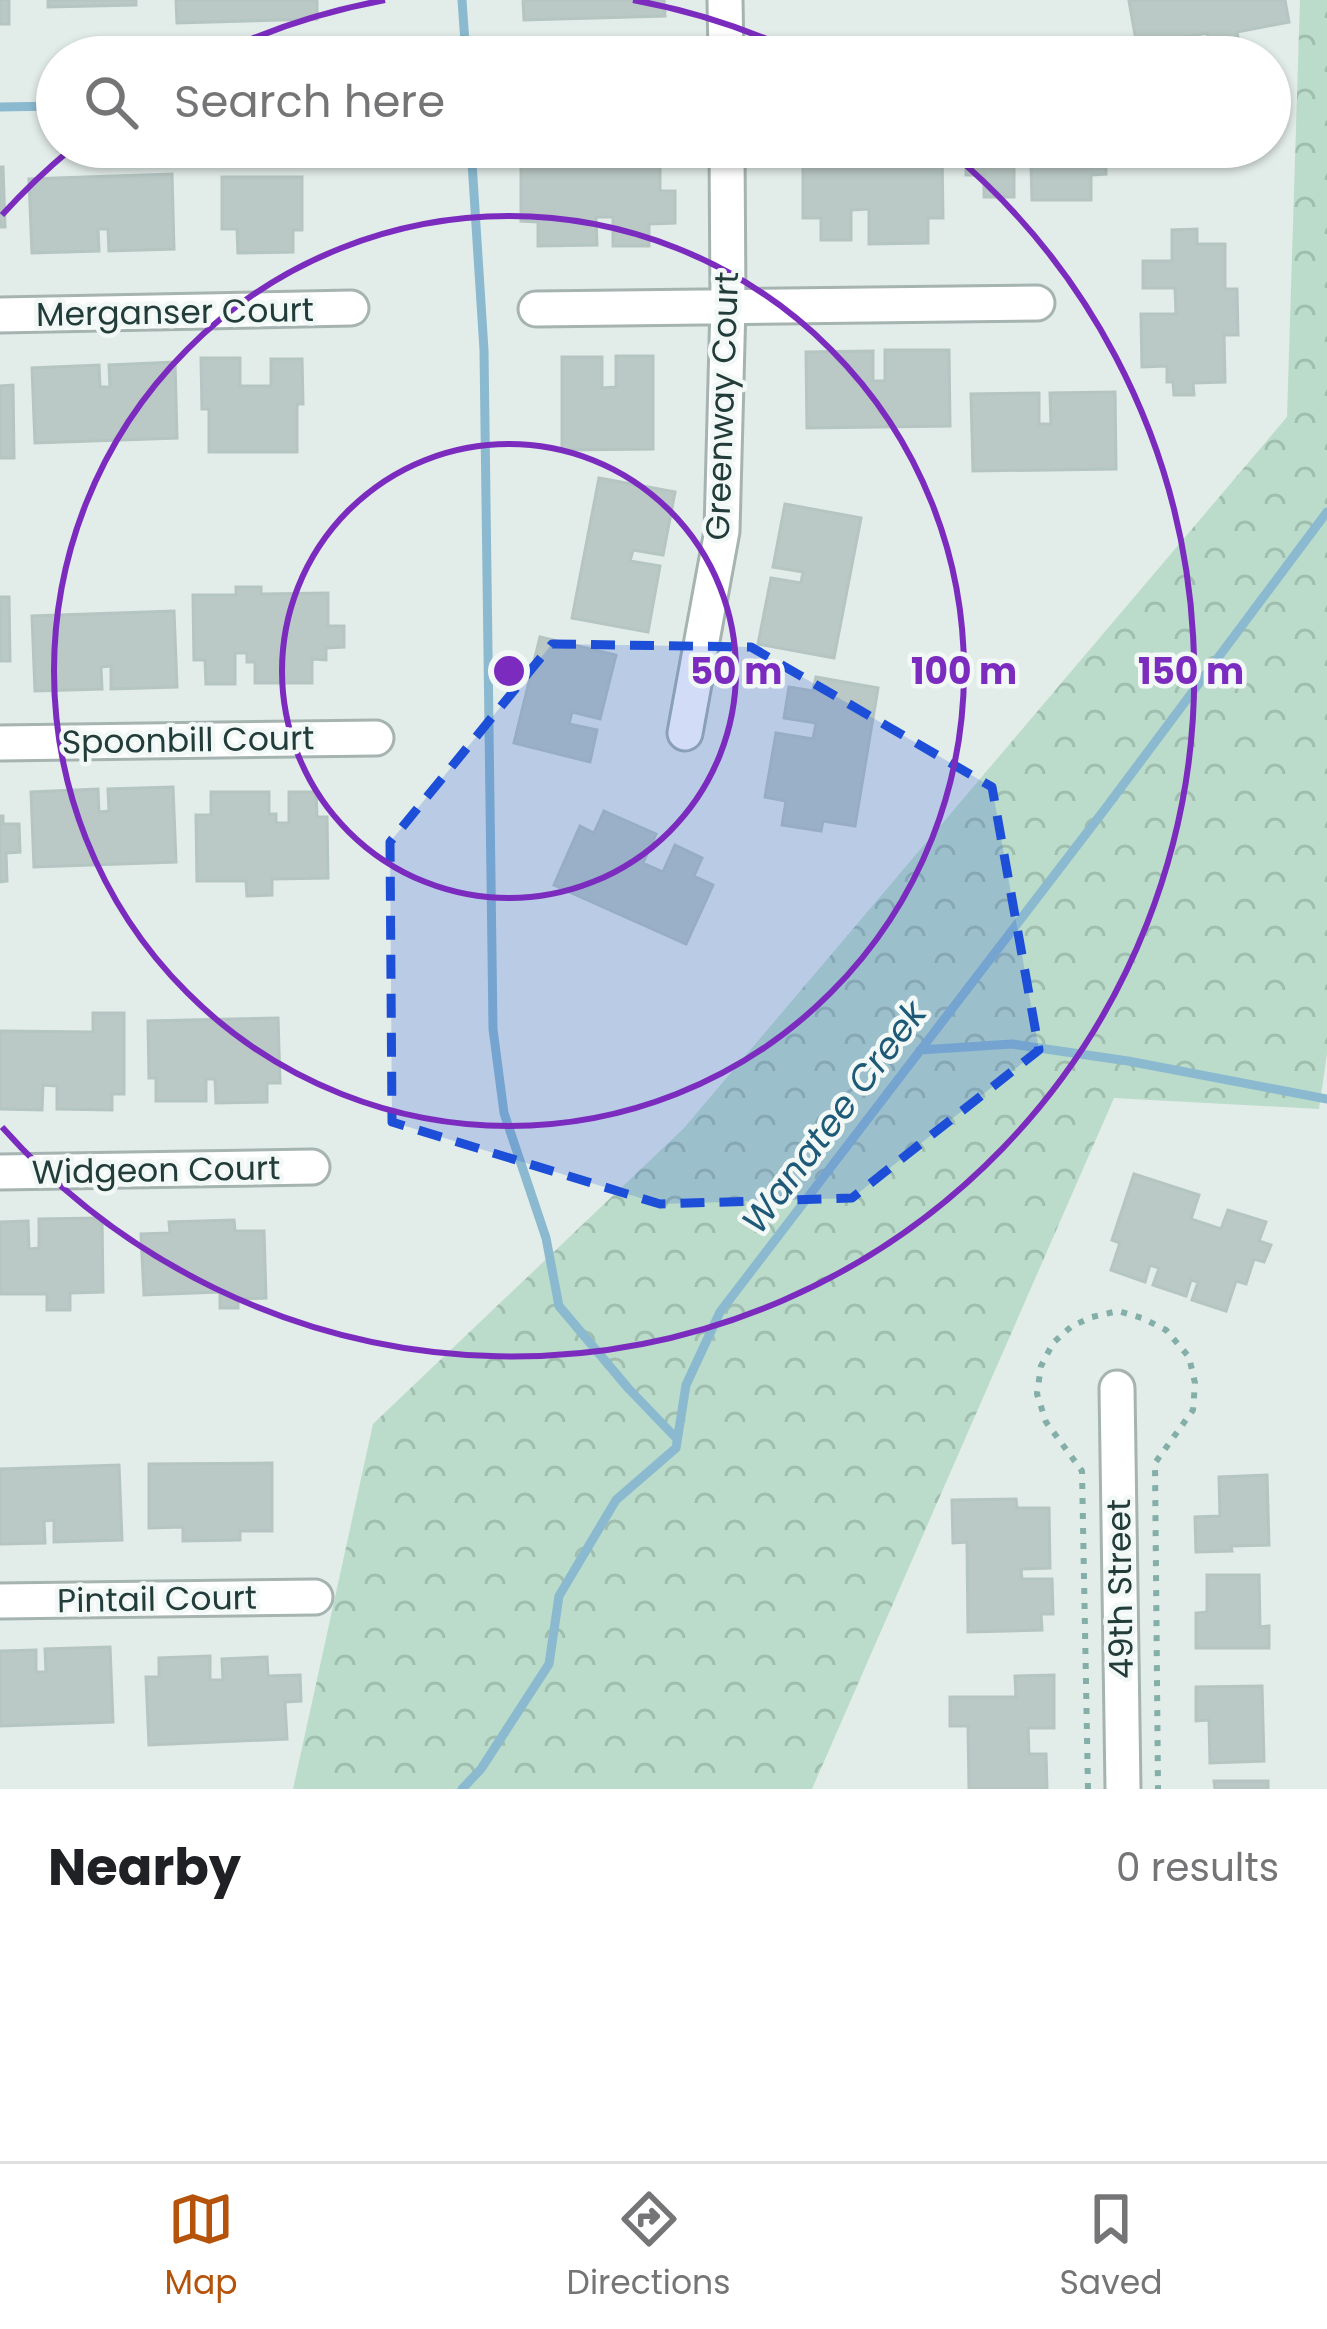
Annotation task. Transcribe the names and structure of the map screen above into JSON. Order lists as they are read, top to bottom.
{
  "streets": {
    "street": [
      "Merganser Court",
      "Greenway Court",
      "Spoonbill Court",
      "Widgeon Court",
      "49th Street",
      "Pintail Court"
    ]
  },
  "water": ["Wanatee Creek"],
  "page": {
    "search": "Search here",
    "heading": ["Nearby", "0 results"],
    "nav": ["Map", "Directions", "Saved"]
  },
  "rings": ["50 m", "100 m", "150 m"]
}
